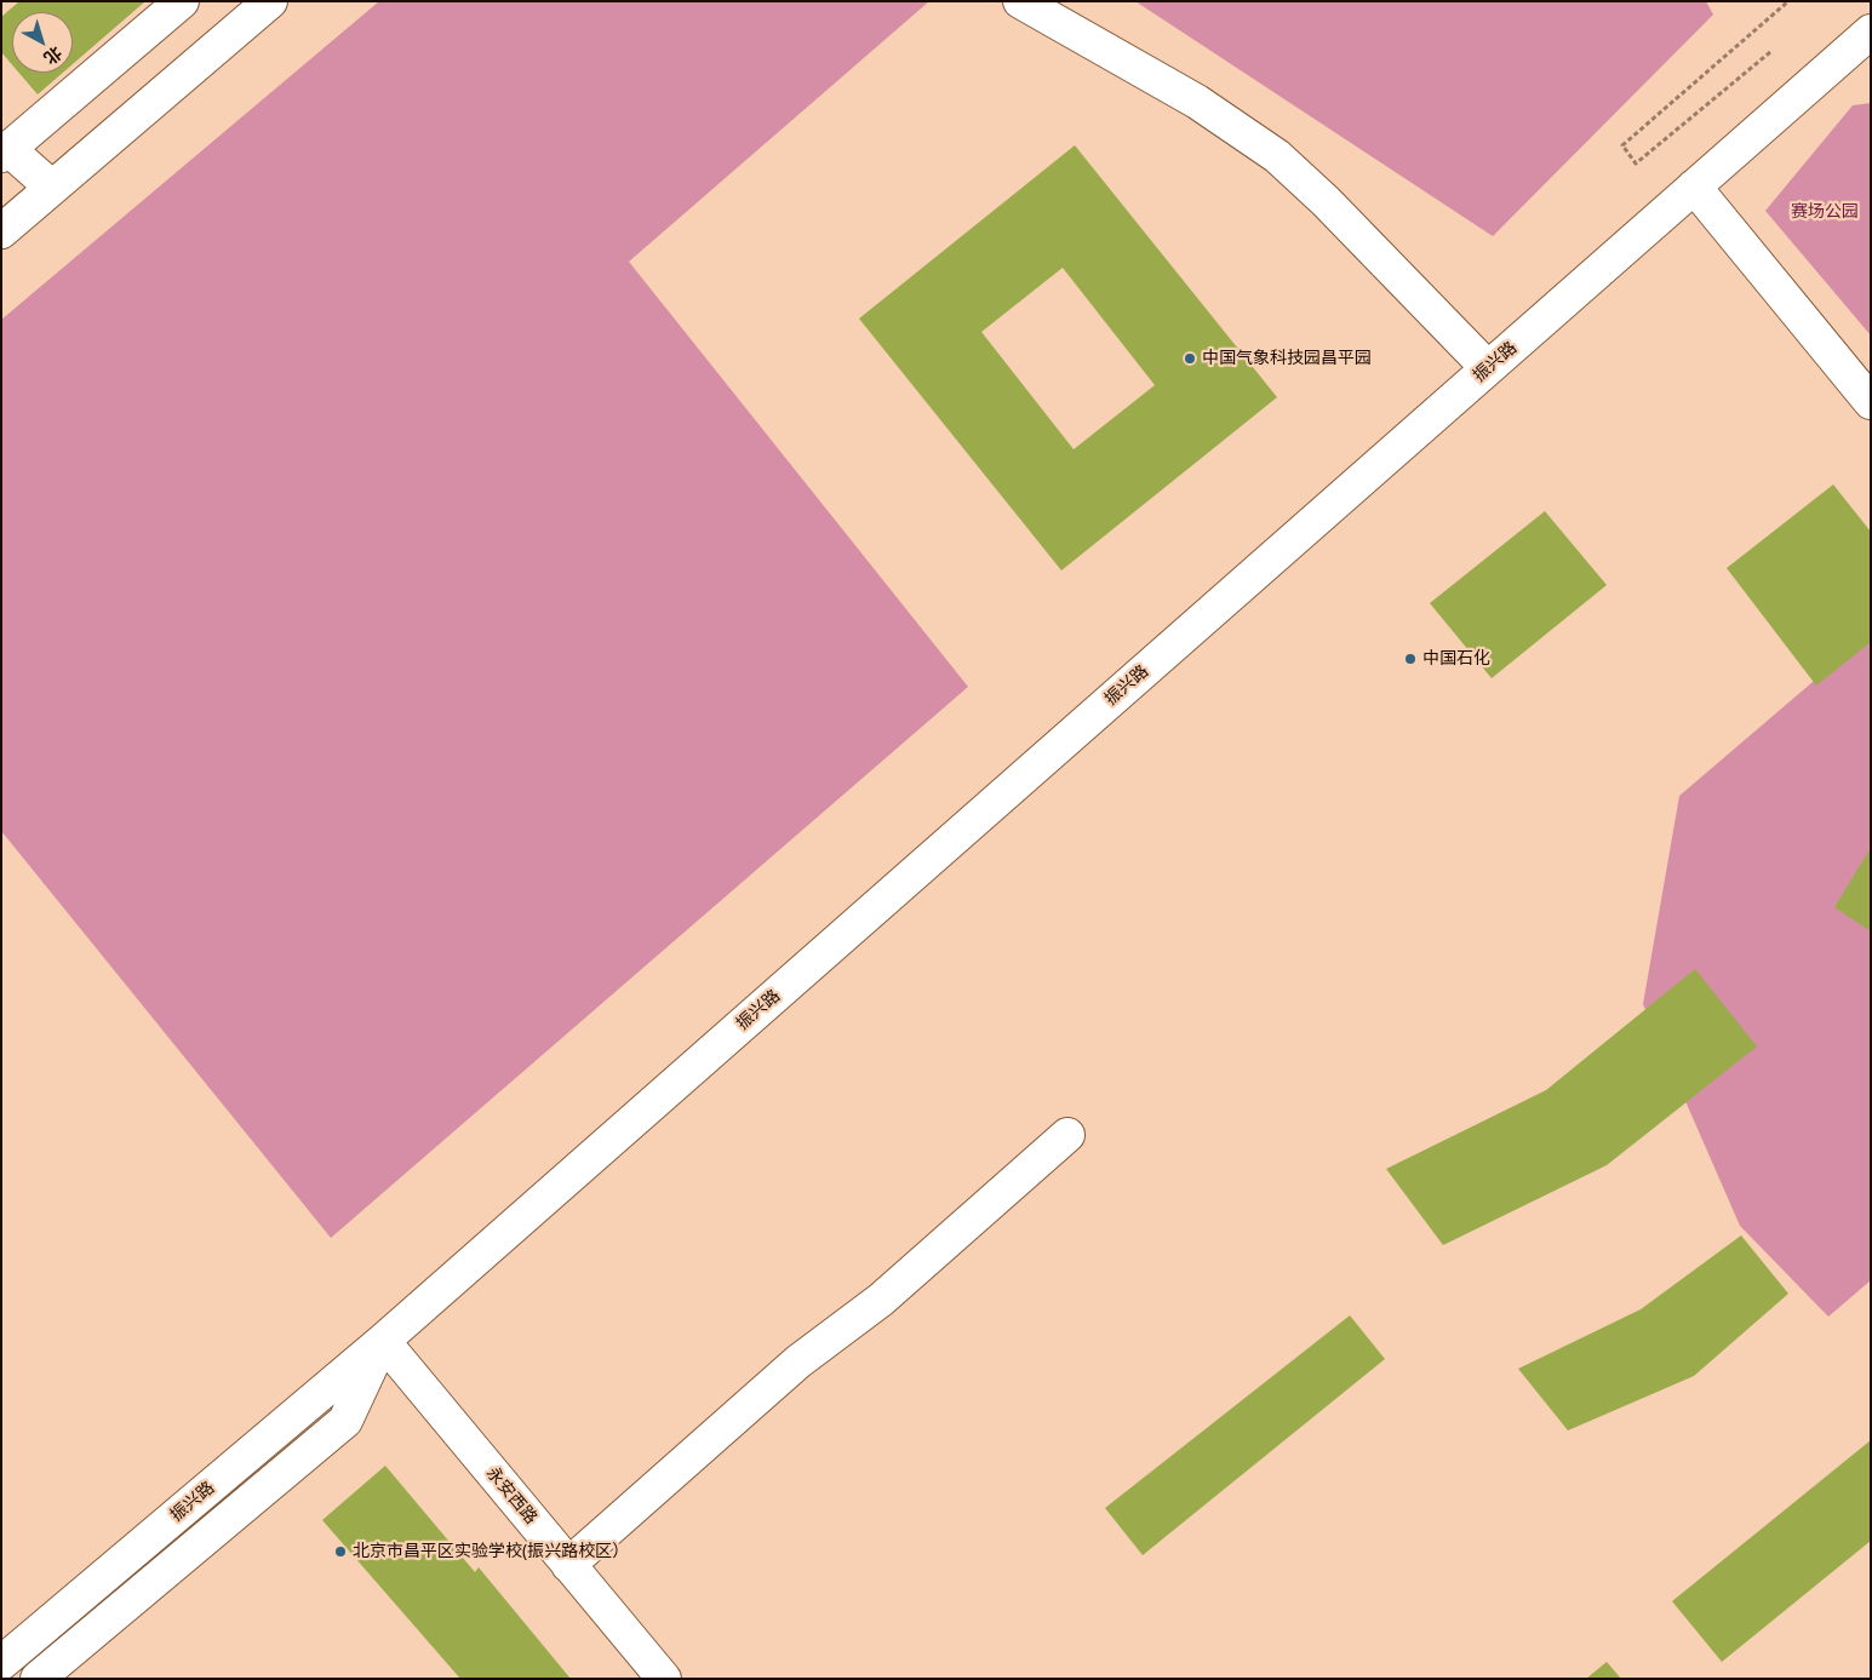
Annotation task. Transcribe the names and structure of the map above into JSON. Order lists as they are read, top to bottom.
{
  "streets": {
    "street": ["振兴路", "永安西路"]
  },
  "crossings": [
    ["振兴路", "永安西路"]
  ],
  "parks": ["赛场公园"],
  "places": ["中国气象科技园昌平园", "中国石化", "北京市昌平区实验学校(振兴路校区）"],
  "north": "bottom right"
}
